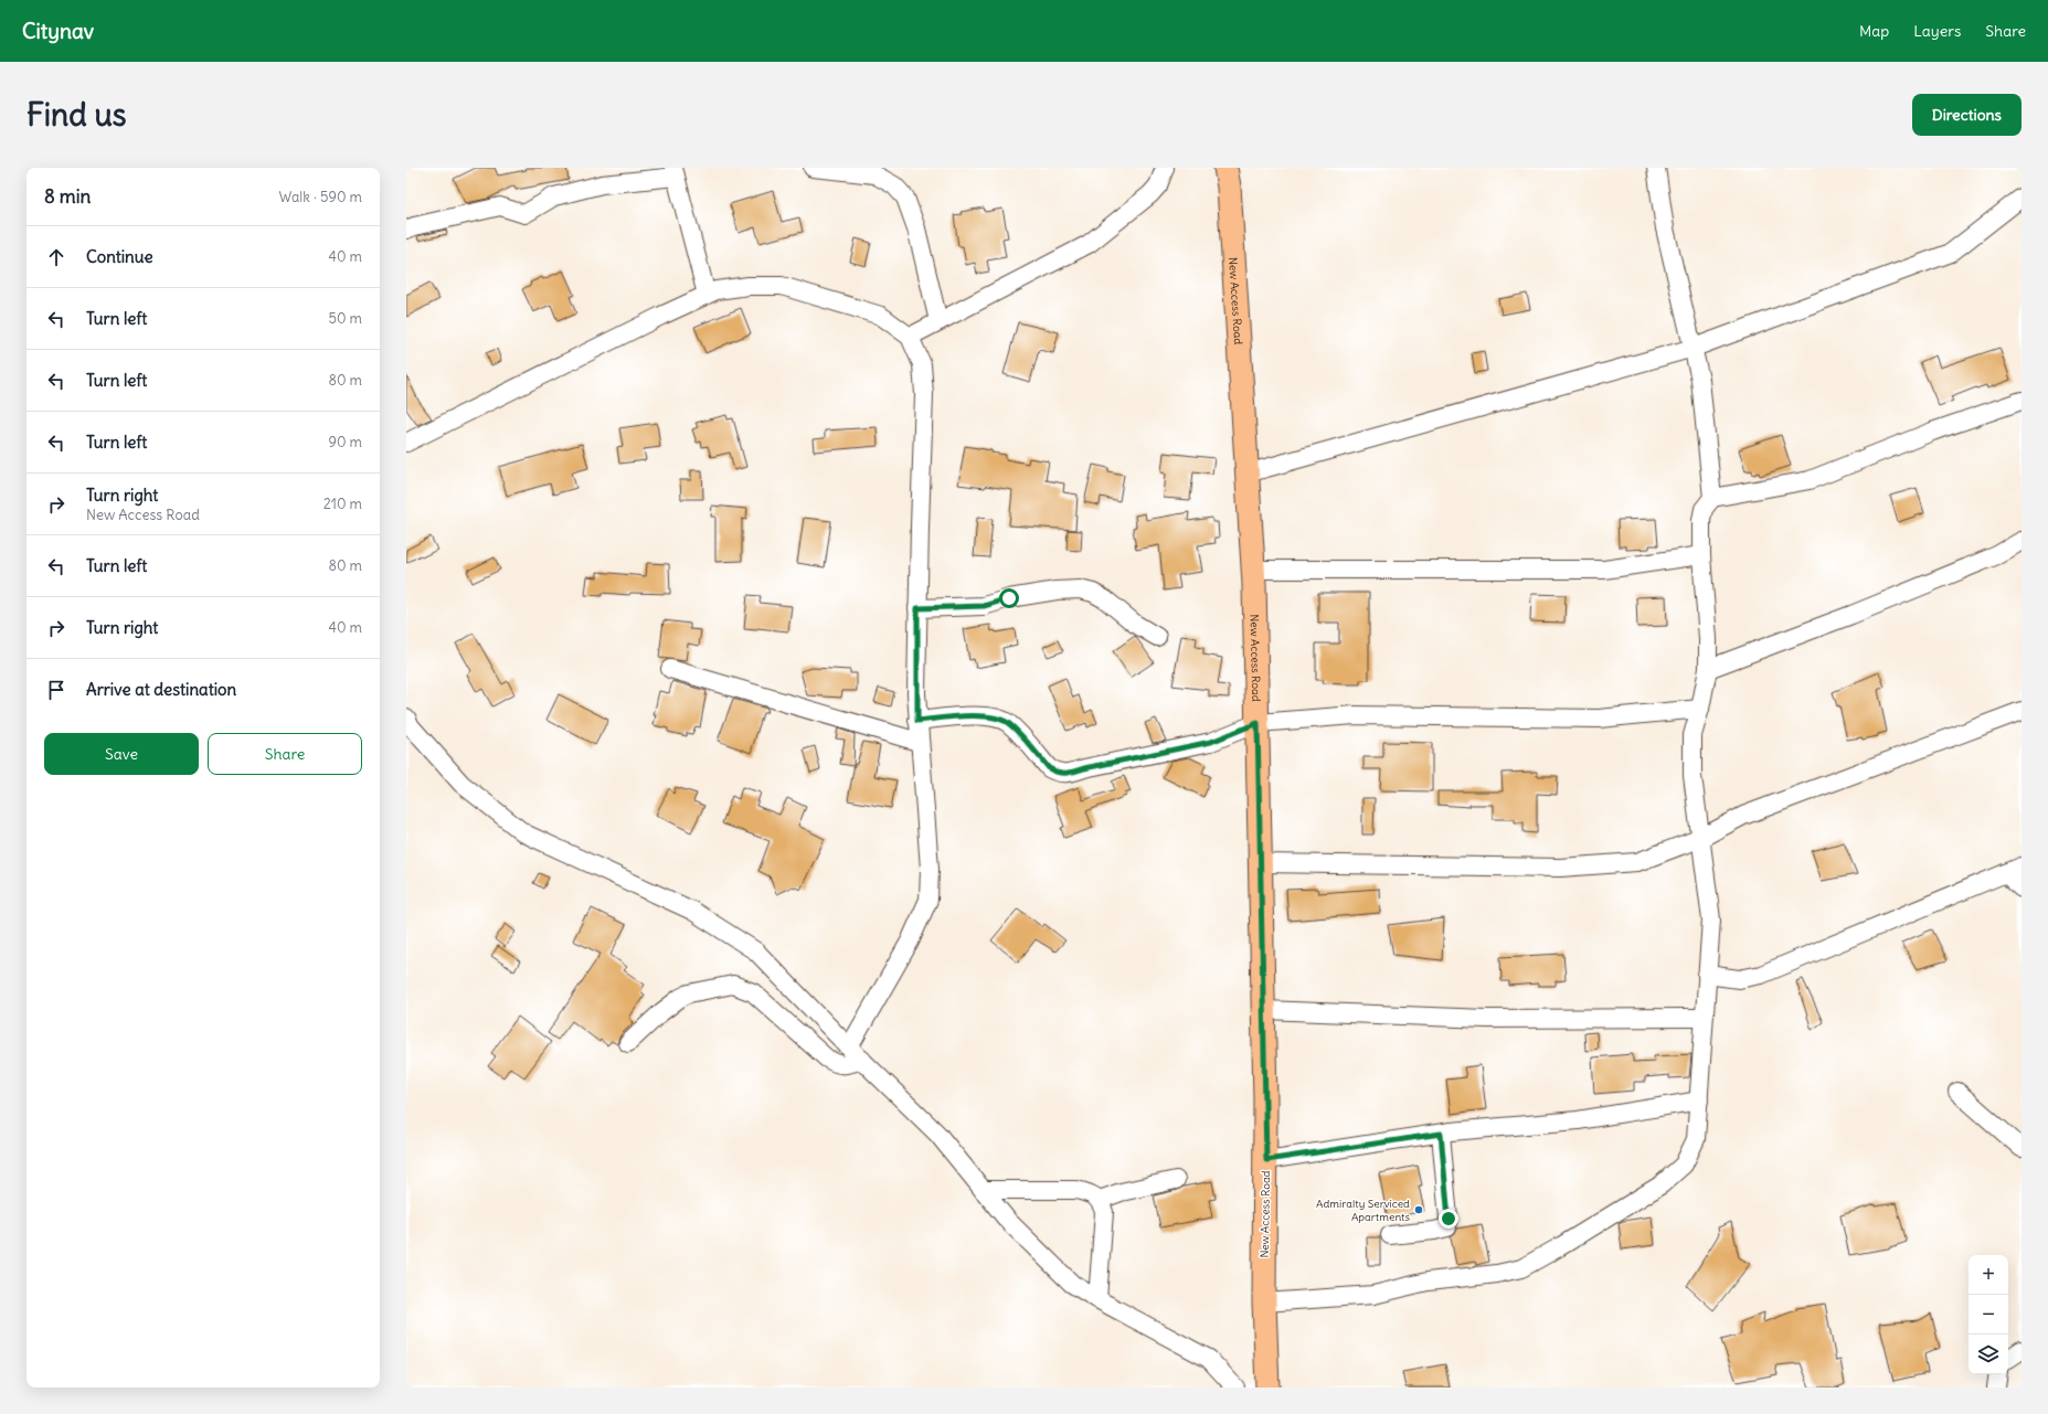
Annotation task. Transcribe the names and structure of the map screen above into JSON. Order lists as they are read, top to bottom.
{
  "streets": {
    "main road": ["New Access Road"]
  },
  "places": ["Admiralty Serviced Apartments"],
  "page": {
    "header": "Citynav",
    "nav": ["Map", "Layers", "Share"],
    "buttons": [
      "Directions",
      ["Save", "Share"]
    ],
    "title": "Find us",
    "heading": ["8 min", "Walk · 590 m"],
    "list": [
      ["Continue", "40 m"],
      ["Turn left", "50 m"],
      ["Turn left", "80 m"],
      ["Turn left", "90 m"],
      ["Turn right", "New Access Road", "210 m"],
      ["Turn left", "80 m"],
      ["Turn right", "40 m"],
      "Arrive at destination"
    ],
    "map_buttons": ["+", "−"]
  }
}
